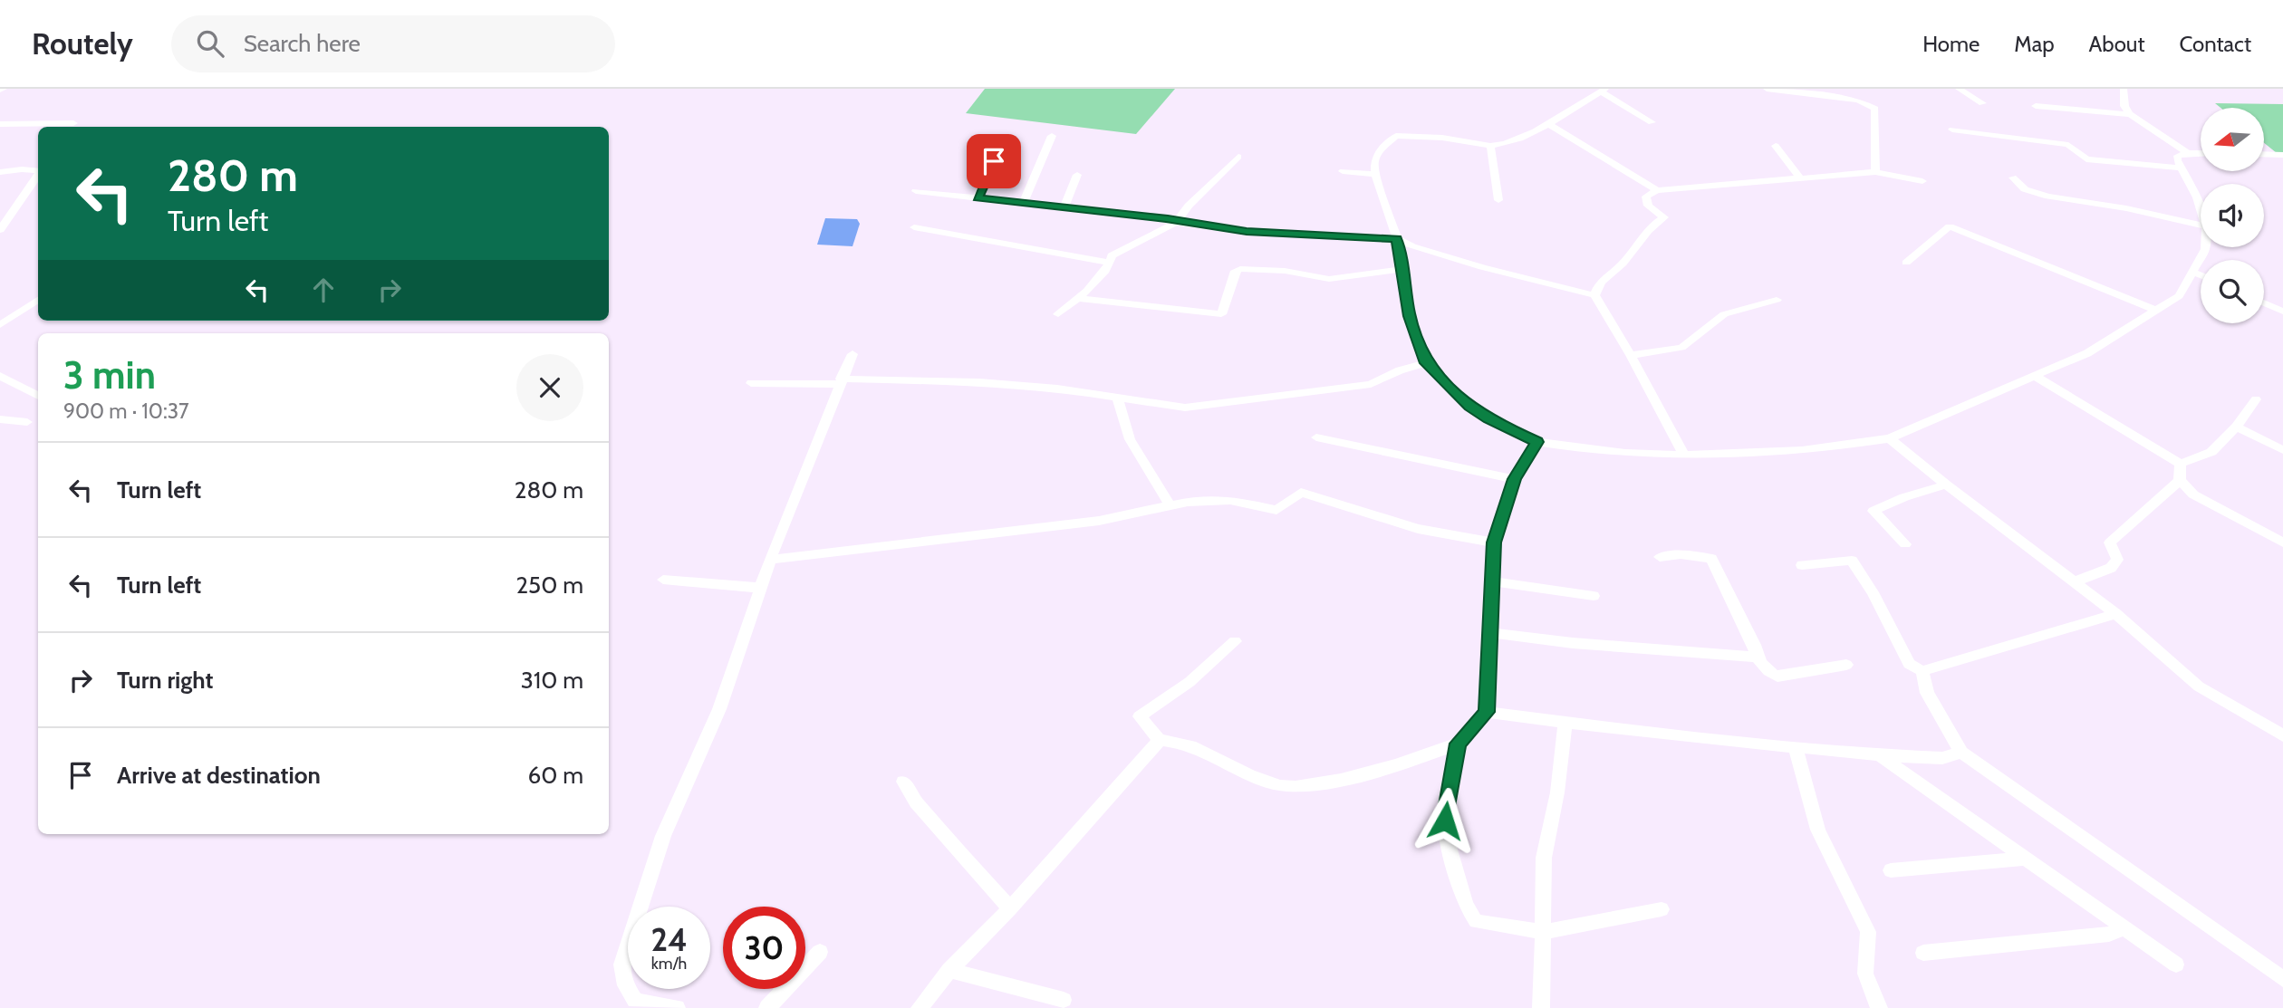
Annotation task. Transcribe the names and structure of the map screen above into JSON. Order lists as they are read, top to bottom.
{
  "north": "left",
  "page": {
    "header": "Routely",
    "search": "Search here",
    "nav": [
      "Home",
      "Map",
      "About",
      "Contact"
    ],
    "turn": ["280 m", "Turn left"],
    "heading": ["3 min", "900 m · 10:37"],
    "list": [
      {
        "name": "Turn left",
        "value": "280 m"
      },
      {
        "name": "Turn left",
        "value": "250 m"
      },
      {
        "name": "Turn right",
        "value": "310 m"
      },
      {
        "name": "Arrive at destination",
        "value": "60 m"
      }
    ],
    "speed": "24 km/h",
    "limit": "30"
  }
}
